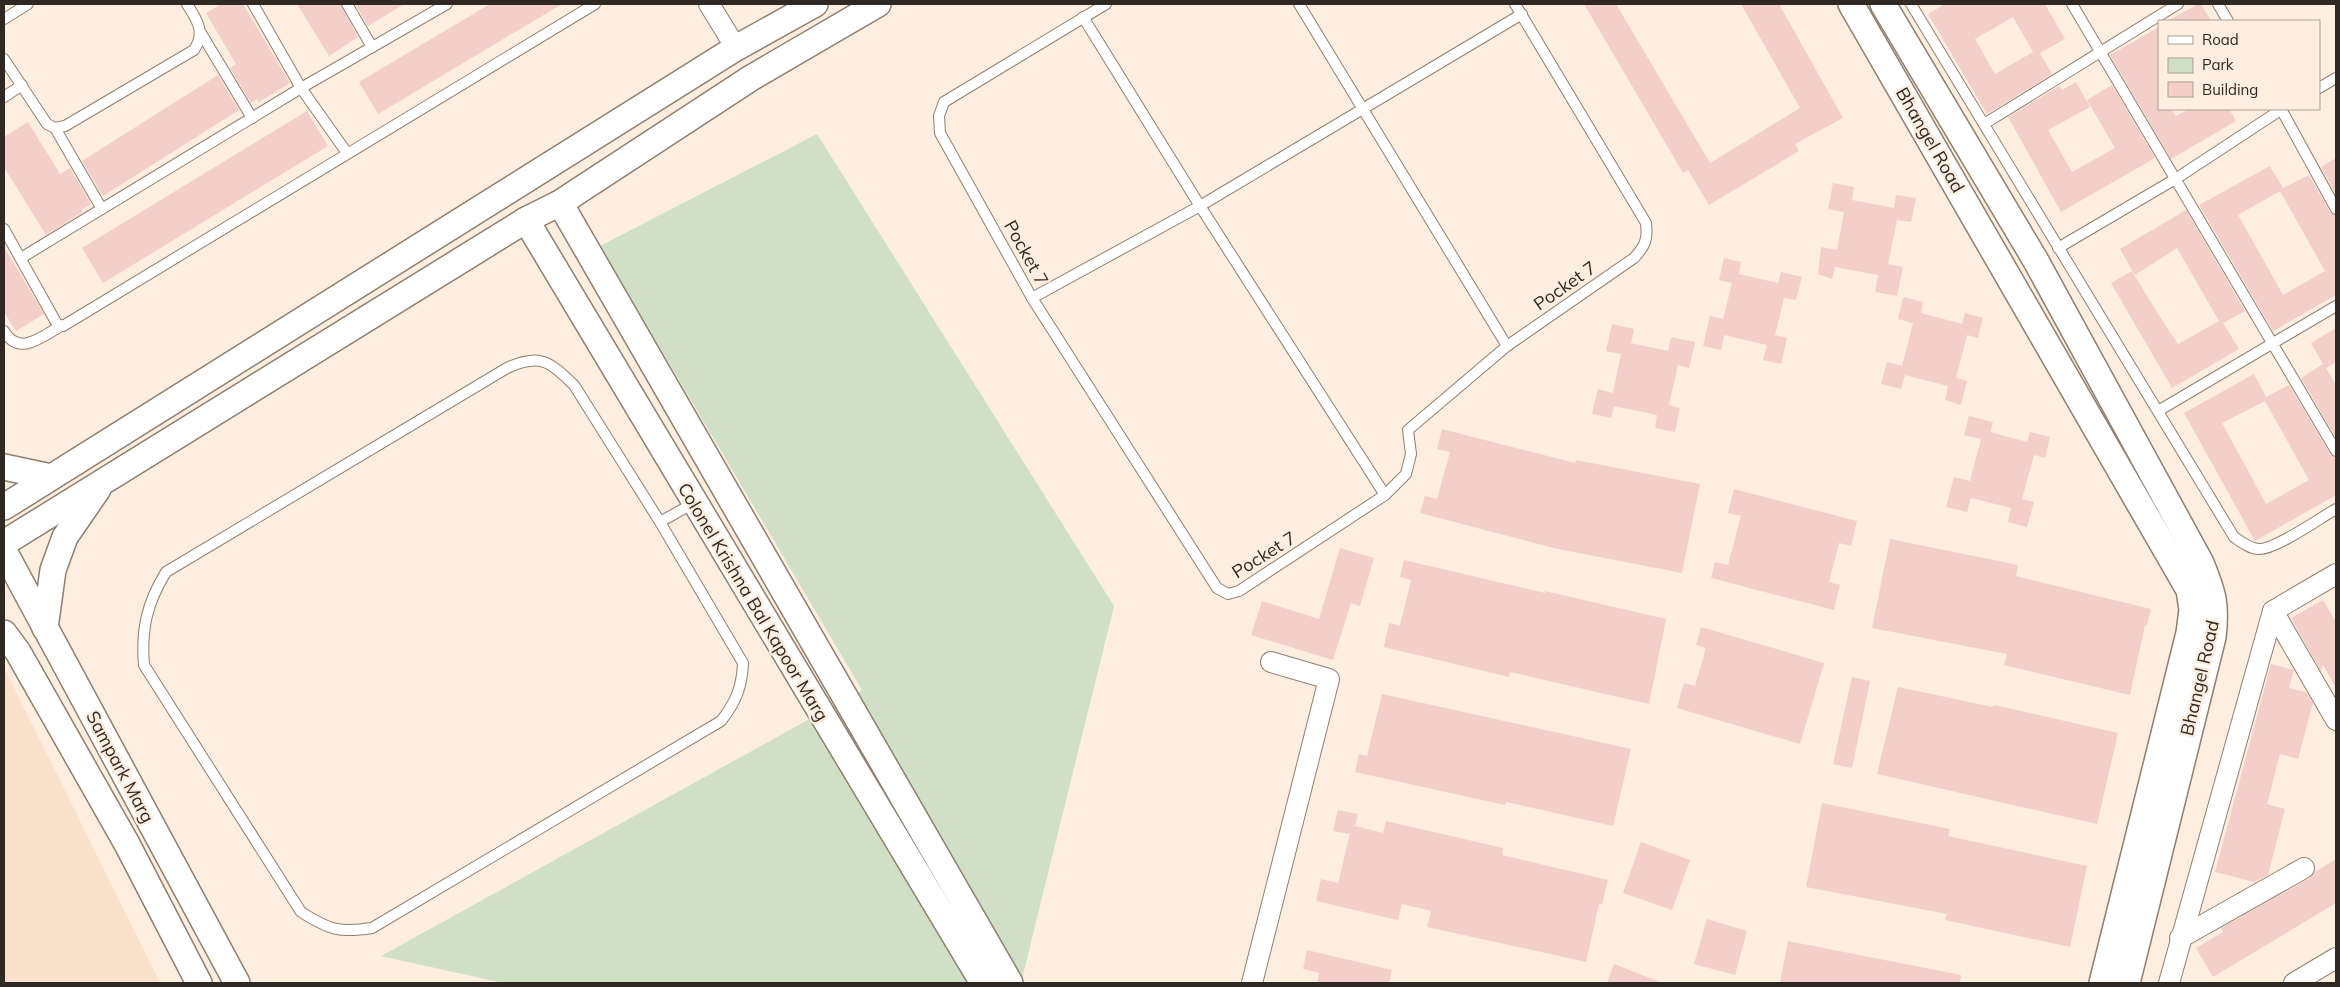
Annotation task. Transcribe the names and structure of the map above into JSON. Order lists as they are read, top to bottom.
{
  "streets": {
    "street": ["Bhangel Road", "Colonel Krishna Bal Kapoor Marg", "Sampark Marg"],
    "lane": ["Pocket 7"]
  },
  "legend": ["Road", "Park", "Building"]
}
